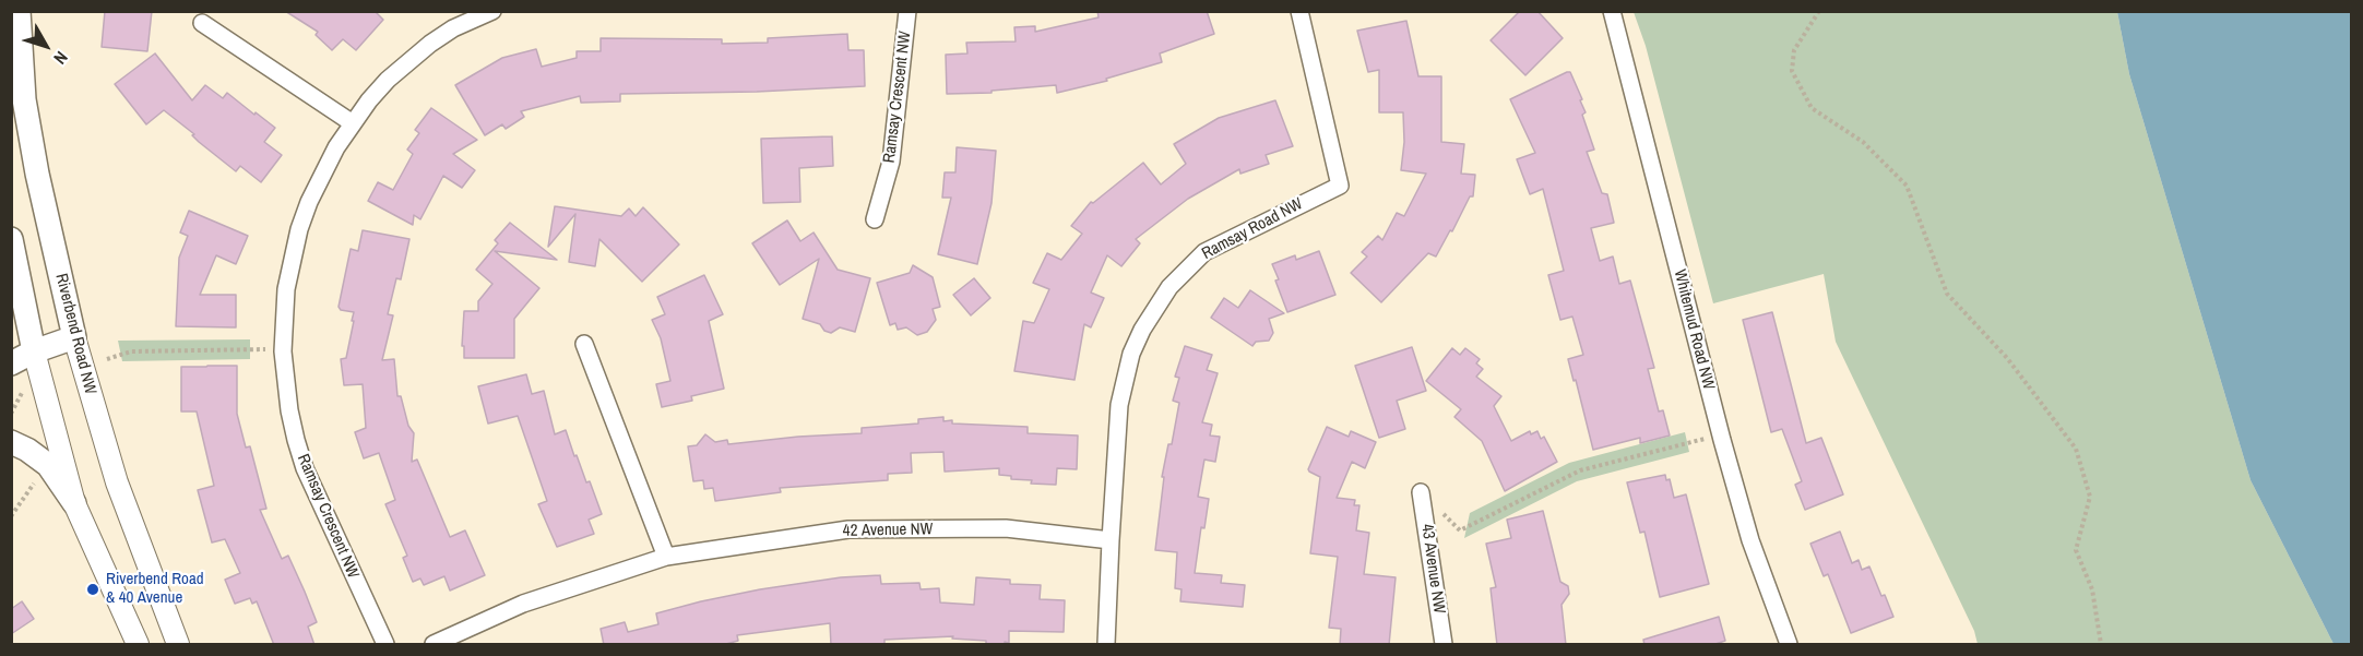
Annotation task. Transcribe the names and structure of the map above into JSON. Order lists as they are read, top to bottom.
{
  "streets": {
    "main road": ["Riverbend Road NW"],
    "street": [
      "Ramsay Crescent NW",
      "Ramsay Road NW",
      "Whitemud Road NW",
      "42 Avenue NW",
      "43 Avenue NW"
    ]
  },
  "crossings": [
    ["Ramsay Road NW", "42 Avenue NW"]
  ],
  "places": ["Riverbend Road & 40 Avenue"],
  "north": "bottom right"
}
